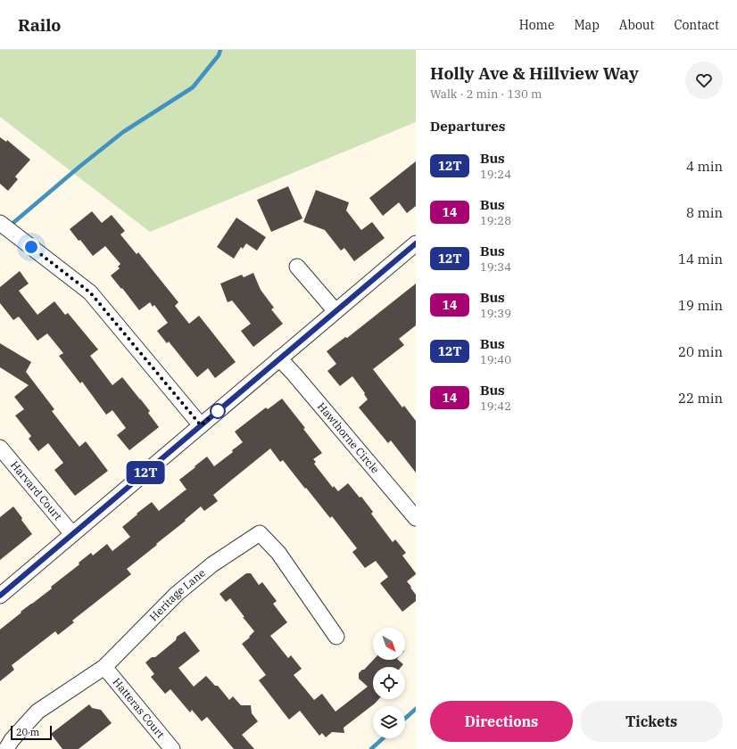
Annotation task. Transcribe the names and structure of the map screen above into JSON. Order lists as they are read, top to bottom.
{
  "streets": {
    "street": [
      "Hawthorne Circle",
      "Harvard Court",
      "Heritage Lane",
      "Hatteras Court"
    ]
  },
  "crossings": [
    ["Heritage Lane", "Hatteras Court"]
  ],
  "lines": ["bus line 12T"],
  "scale_bar": "20 m",
  "north": "bottom right",
  "page": {
    "header": "Railo",
    "nav": [
      "Home",
      "Map",
      "About",
      "Contact"
    ],
    "on_map": "12T",
    "heading": [
      ["Holly Ave & Hillview Way", "Walk · 2 min · 130 m"],
      "Departures"
    ],
    "list": [
      {
        "mark": "12T",
        "name": "Bus",
        "note": "19:24",
        "value": "4 min"
      },
      {
        "mark": "14",
        "name": "Bus",
        "note": "19:28",
        "value": "8 min"
      },
      {
        "mark": "12T",
        "name": "Bus",
        "note": "19:34",
        "value": "14 min"
      },
      {
        "mark": "14",
        "name": "Bus",
        "note": "19:39",
        "value": "19 min"
      },
      {
        "mark": "12T",
        "name": "Bus",
        "note": "19:40",
        "value": "20 min"
      },
      {
        "mark": "14",
        "name": "Bus",
        "note": "19:42",
        "value": "22 min"
      }
    ],
    "buttons": ["Directions", "Tickets"],
    "scale": "20 m"
  }
}
